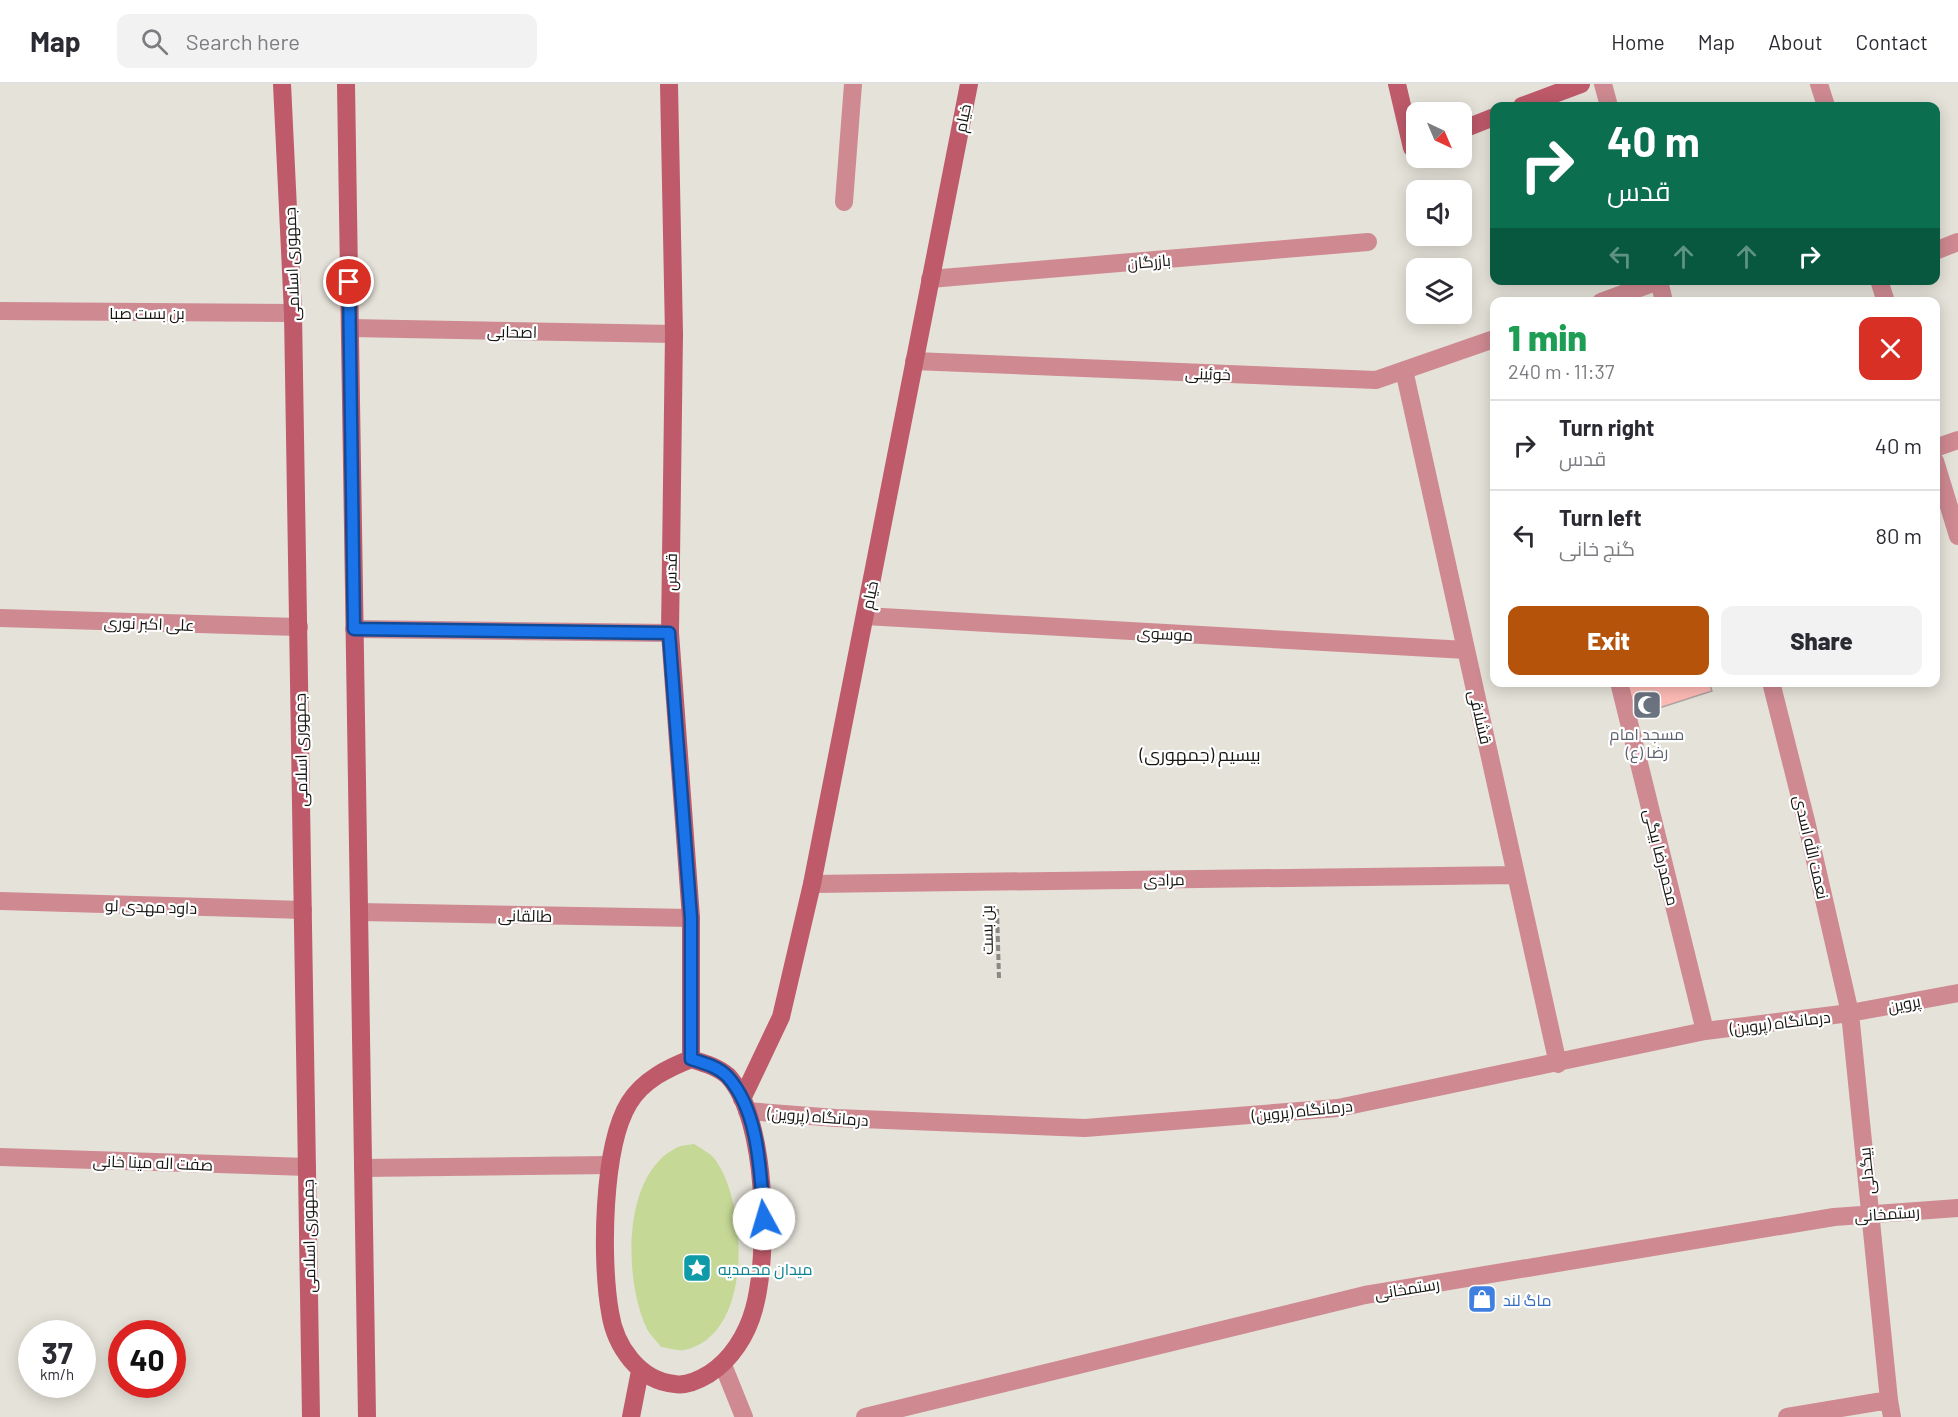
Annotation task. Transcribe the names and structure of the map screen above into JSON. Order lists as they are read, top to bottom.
{
  "streets": {
    "street": [
      "خیام",
      "بازرگان",
      "جمهوری اسلامی",
      "بن بست صبا",
      "اصحابی",
      "خوئینی",
      "قدس",
      "علی اکبر نوری",
      "موسوی",
      "قشلاقی",
      "نعمت الله اسدی",
      "محمدرضا بیگی",
      "مرادی",
      "داود مهدی لو",
      "طالقانی",
      "پروین",
      "درمانگاه (پروین)",
      "صفت اله مینا خانی",
      "بیگدلی",
      "رستمخانی"
    ],
    "path": ["بن بست"]
  },
  "crossings": [
    ["خیام", "بازرگان"],
    ["خیام", "خوئینی"],
    ["خیام", "موسوی"],
    ["خیام", "مرادی"],
    ["خیام", "درمانگاه (پروین)"],
    ["جمهوری اسلامی", "بن بست صبا"],
    ["جمهوری اسلامی", "علی اکبر نوری"],
    ["جمهوری اسلامی", "داود مهدی لو"],
    ["جمهوری اسلامی", "صفت اله مینا خانی"],
    ["اصحابی", "قدس"],
    ["خوئینی", "قشلاقی"],
    ["قدس", "طالقانی"],
    ["موسوی", "قشلاقی"],
    ["قشلاقی", "مرادی"],
    ["قشلاقی", "درمانگاه (پروین)"],
    ["نعمت الله اسدی", "پروین"],
    ["نعمت الله اسدی", "درمانگاه (پروین)"],
    ["نعمت الله اسدی", "بیگدلی"],
    ["محمدرضا بیگی", "درمانگاه (پروین)"],
    ["مرادی", "بن بست"],
    ["پروین", "درمانگاه (پروین)"],
    ["پروین", "بیگدلی"],
    ["درمانگاه (پروین)", "بیگدلی"],
    ["بیگدلی", "رستمخانی"]
  ],
  "districts": ["(بیسیم (جمهوری"],
  "places": {
    "mosque": ["مسجد امام رضا (ع)"],
    "place": ["میدان محمدیه"],
    "shop": ["ماگ لند"]
  },
  "north": "bottom right",
  "page": {
    "header": "Map",
    "search": "Search here",
    "nav": [
      "Home",
      "Map",
      "About",
      "Contact"
    ],
    "turn": ["40 m", "قدس"],
    "heading": ["1 min", "240 m · 11:37"],
    "list": [
      {
        "name": "Turn right",
        "note": "قدس",
        "value": "40 m"
      },
      {
        "name": "Turn left",
        "note": "گنج خانی",
        "value": "80 m"
      }
    ],
    "buttons": ["Exit", "Share"],
    "speed": "37 km/h",
    "limit": "40"
  }
}
